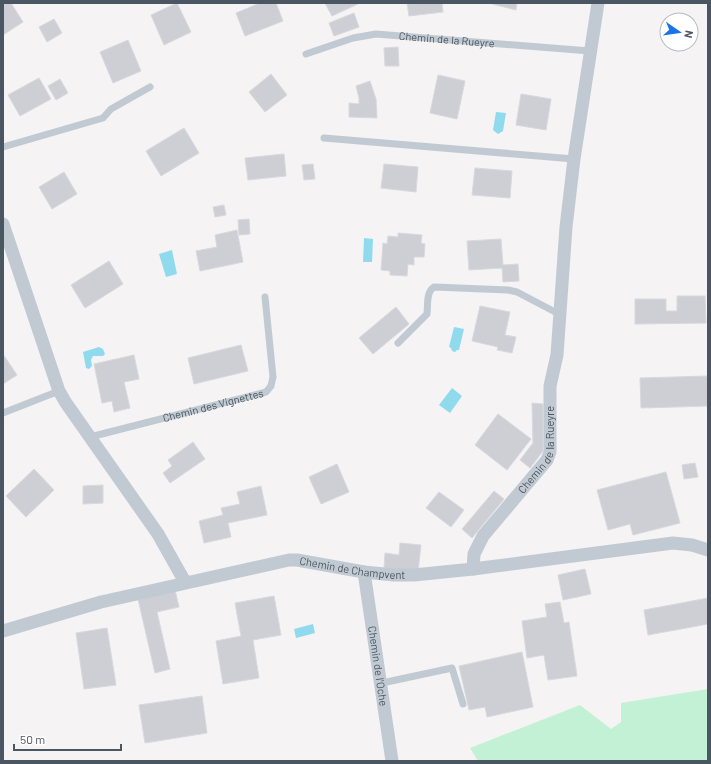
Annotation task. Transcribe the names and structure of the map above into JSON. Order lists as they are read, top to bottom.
{
  "streets": {
    "street": ["Chemin de la Rueyre", "Chemin de Champvent", "Chemin de l'Oche"],
    "lane": ["Chemin des Vignettes"]
  },
  "crossings": [
    ["Chemin de la Rueyre", "Chemin de Champvent"],
    ["Chemin de Champvent", "Chemin de l'Oche"]
  ],
  "scale_bar": "50 m",
  "north": "right"
}
